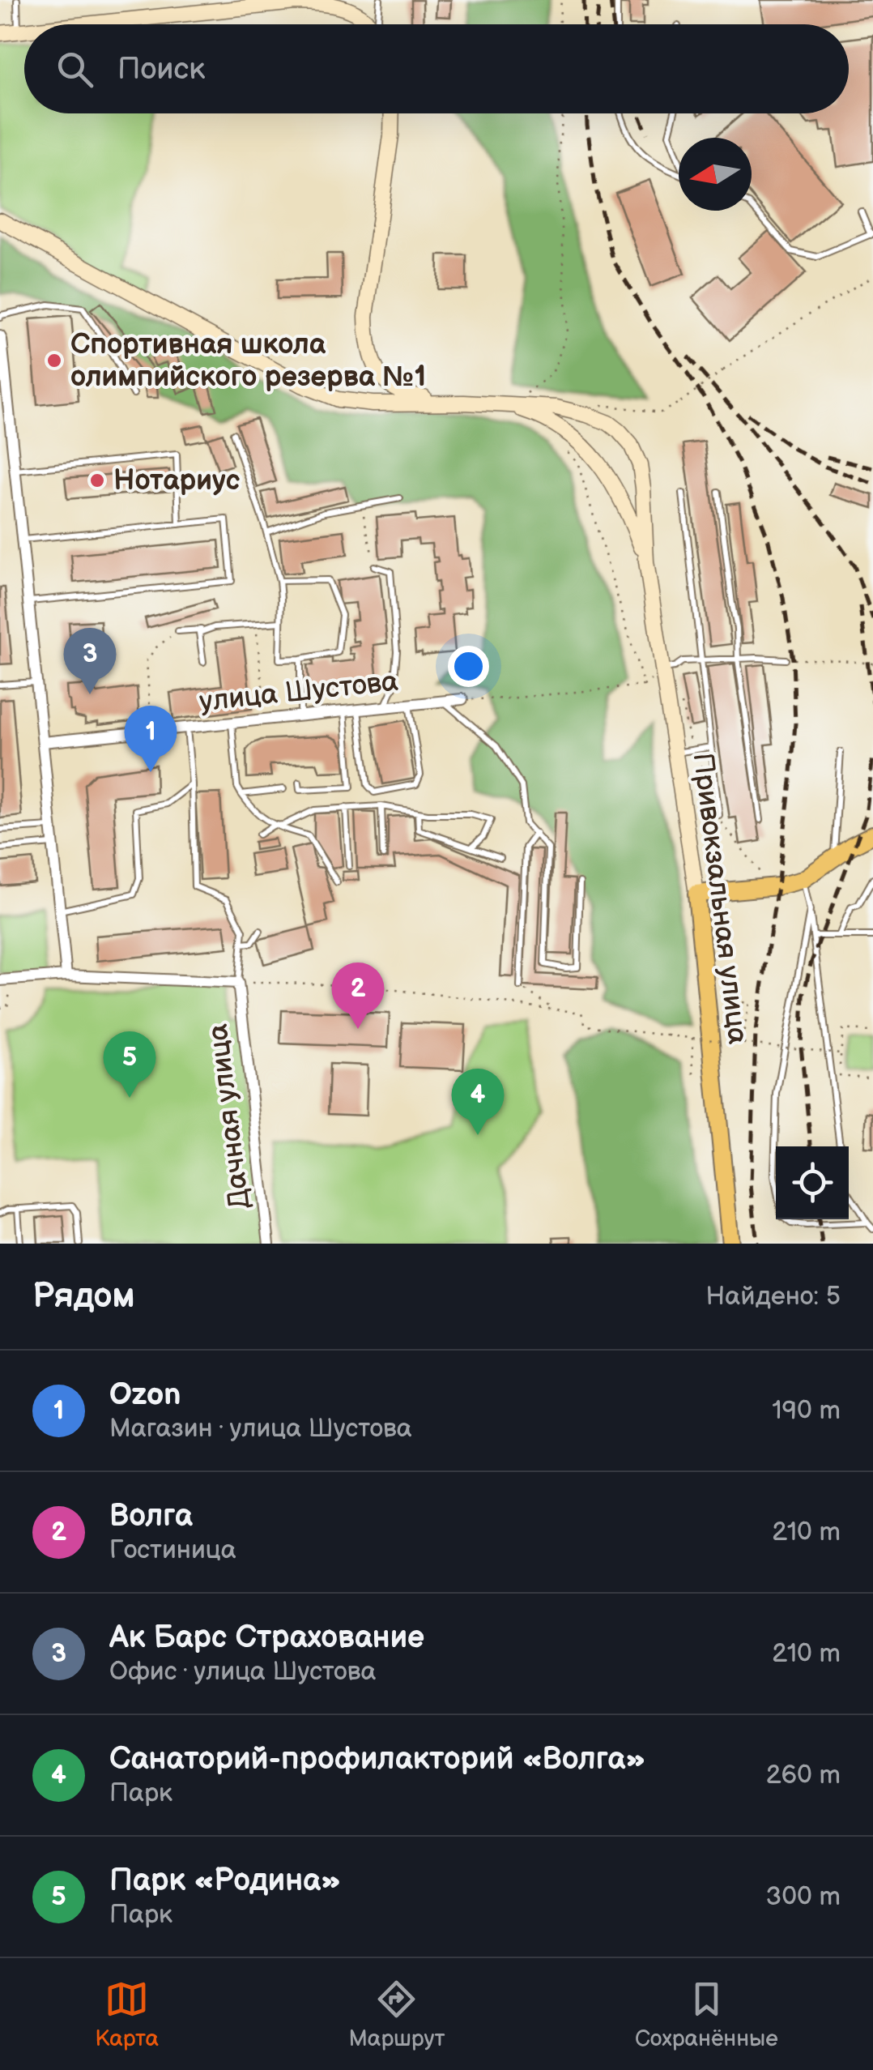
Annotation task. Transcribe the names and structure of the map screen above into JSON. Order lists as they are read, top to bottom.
{
  "streets": {
    "main road": ["Привокзальная улица"],
    "street": ["улица Шустова", "Дачная улица"]
  },
  "places": ["Спортивная школа олимпийского резерва №1", "Нотариус"],
  "north": "left",
  "page": {
    "search": "Поиск",
    "pins": [
      "3",
      "1",
      "2",
      "5",
      "4"
    ],
    "heading": ["Рядом", "Найдено: 5"],
    "list": [
      {
        "mark": "1",
        "name": "Ozon",
        "note": "Магазин · улица Шустова",
        "value": "190 m"
      },
      {
        "mark": "2",
        "name": "Волга",
        "note": "Гостиница",
        "value": "210 m"
      },
      {
        "mark": "3",
        "name": "Ак Барс Страхование",
        "note": "Офис · улица Шустова",
        "value": "210 m"
      },
      {
        "mark": "4",
        "name": "Санаторий-профилакторий «Волга»",
        "note": "Парк",
        "value": "260 m"
      },
      {
        "mark": "5",
        "name": "Парк «Родина»",
        "note": "Парк",
        "value": "300 m"
      }
    ],
    "nav": ["Карта", "Маршрут", "Сохранённые"]
  }
}
